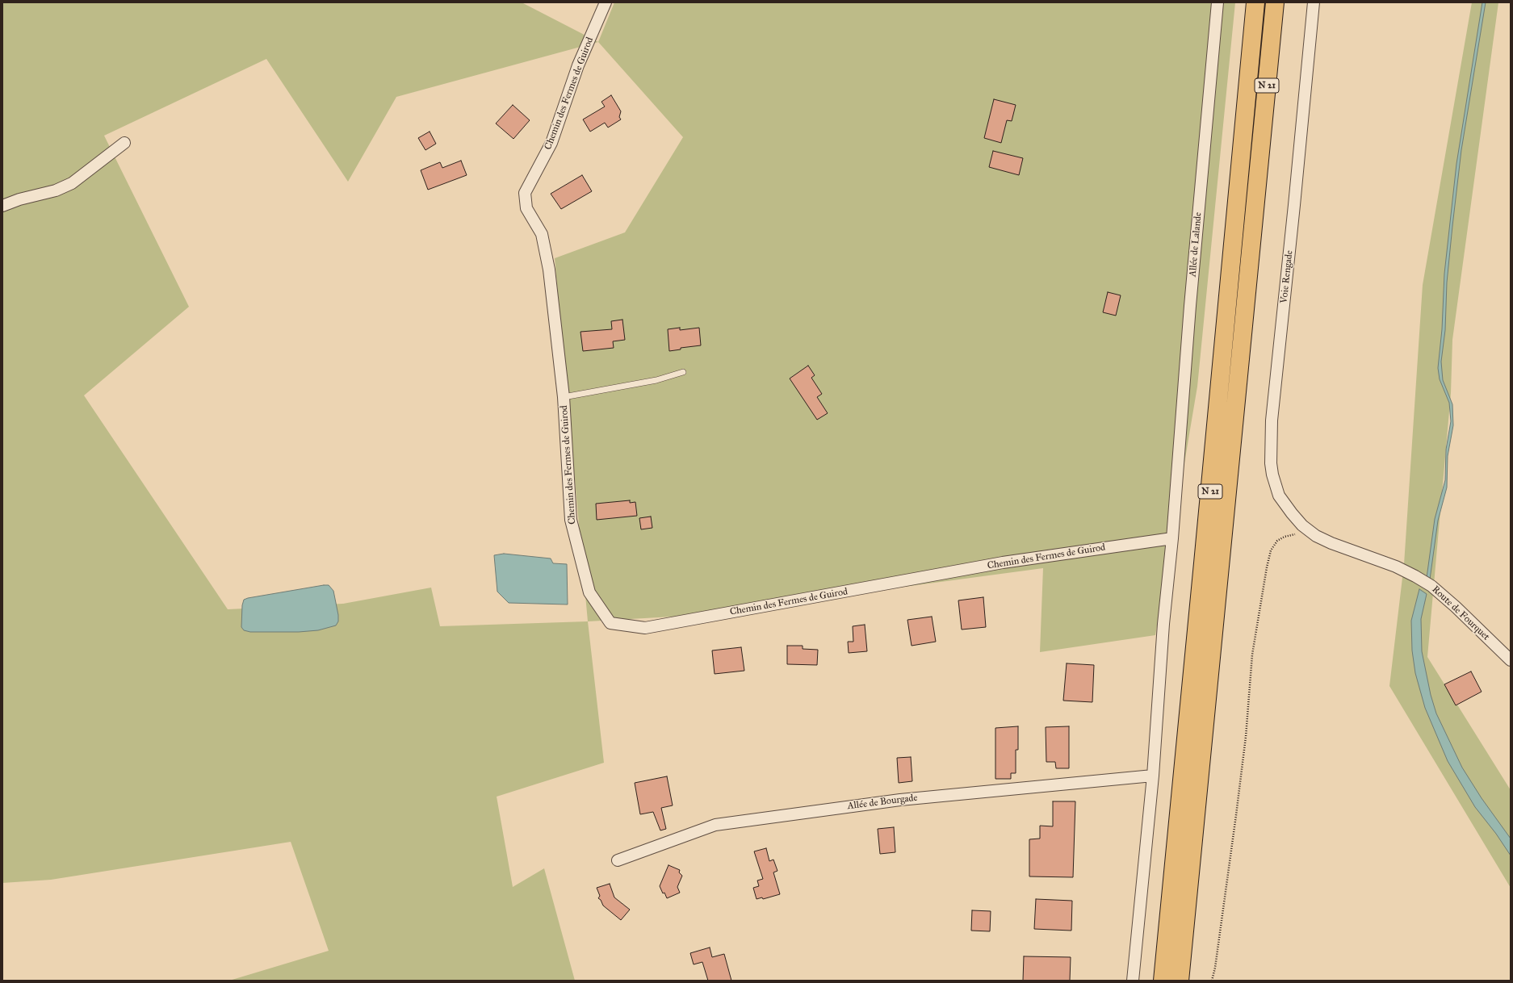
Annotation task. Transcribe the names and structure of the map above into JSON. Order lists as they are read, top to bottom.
{
  "streets": {
    "highway": ["N 21"],
    "street": [
      "Chemin des Fermes de Guirod",
      "Allée de Lalande",
      "Voie Rengade",
      "Route de Fourquet",
      "Allée de Bourgade"
    ]
  },
  "crossings": [
    ["Chemin des Fermes de Guirod", "Allée de Lalande"],
    ["Allée de Lalande", "Allée de Bourgade"],
    ["Voie Rengade", "Route de Fourquet"]
  ]
}
